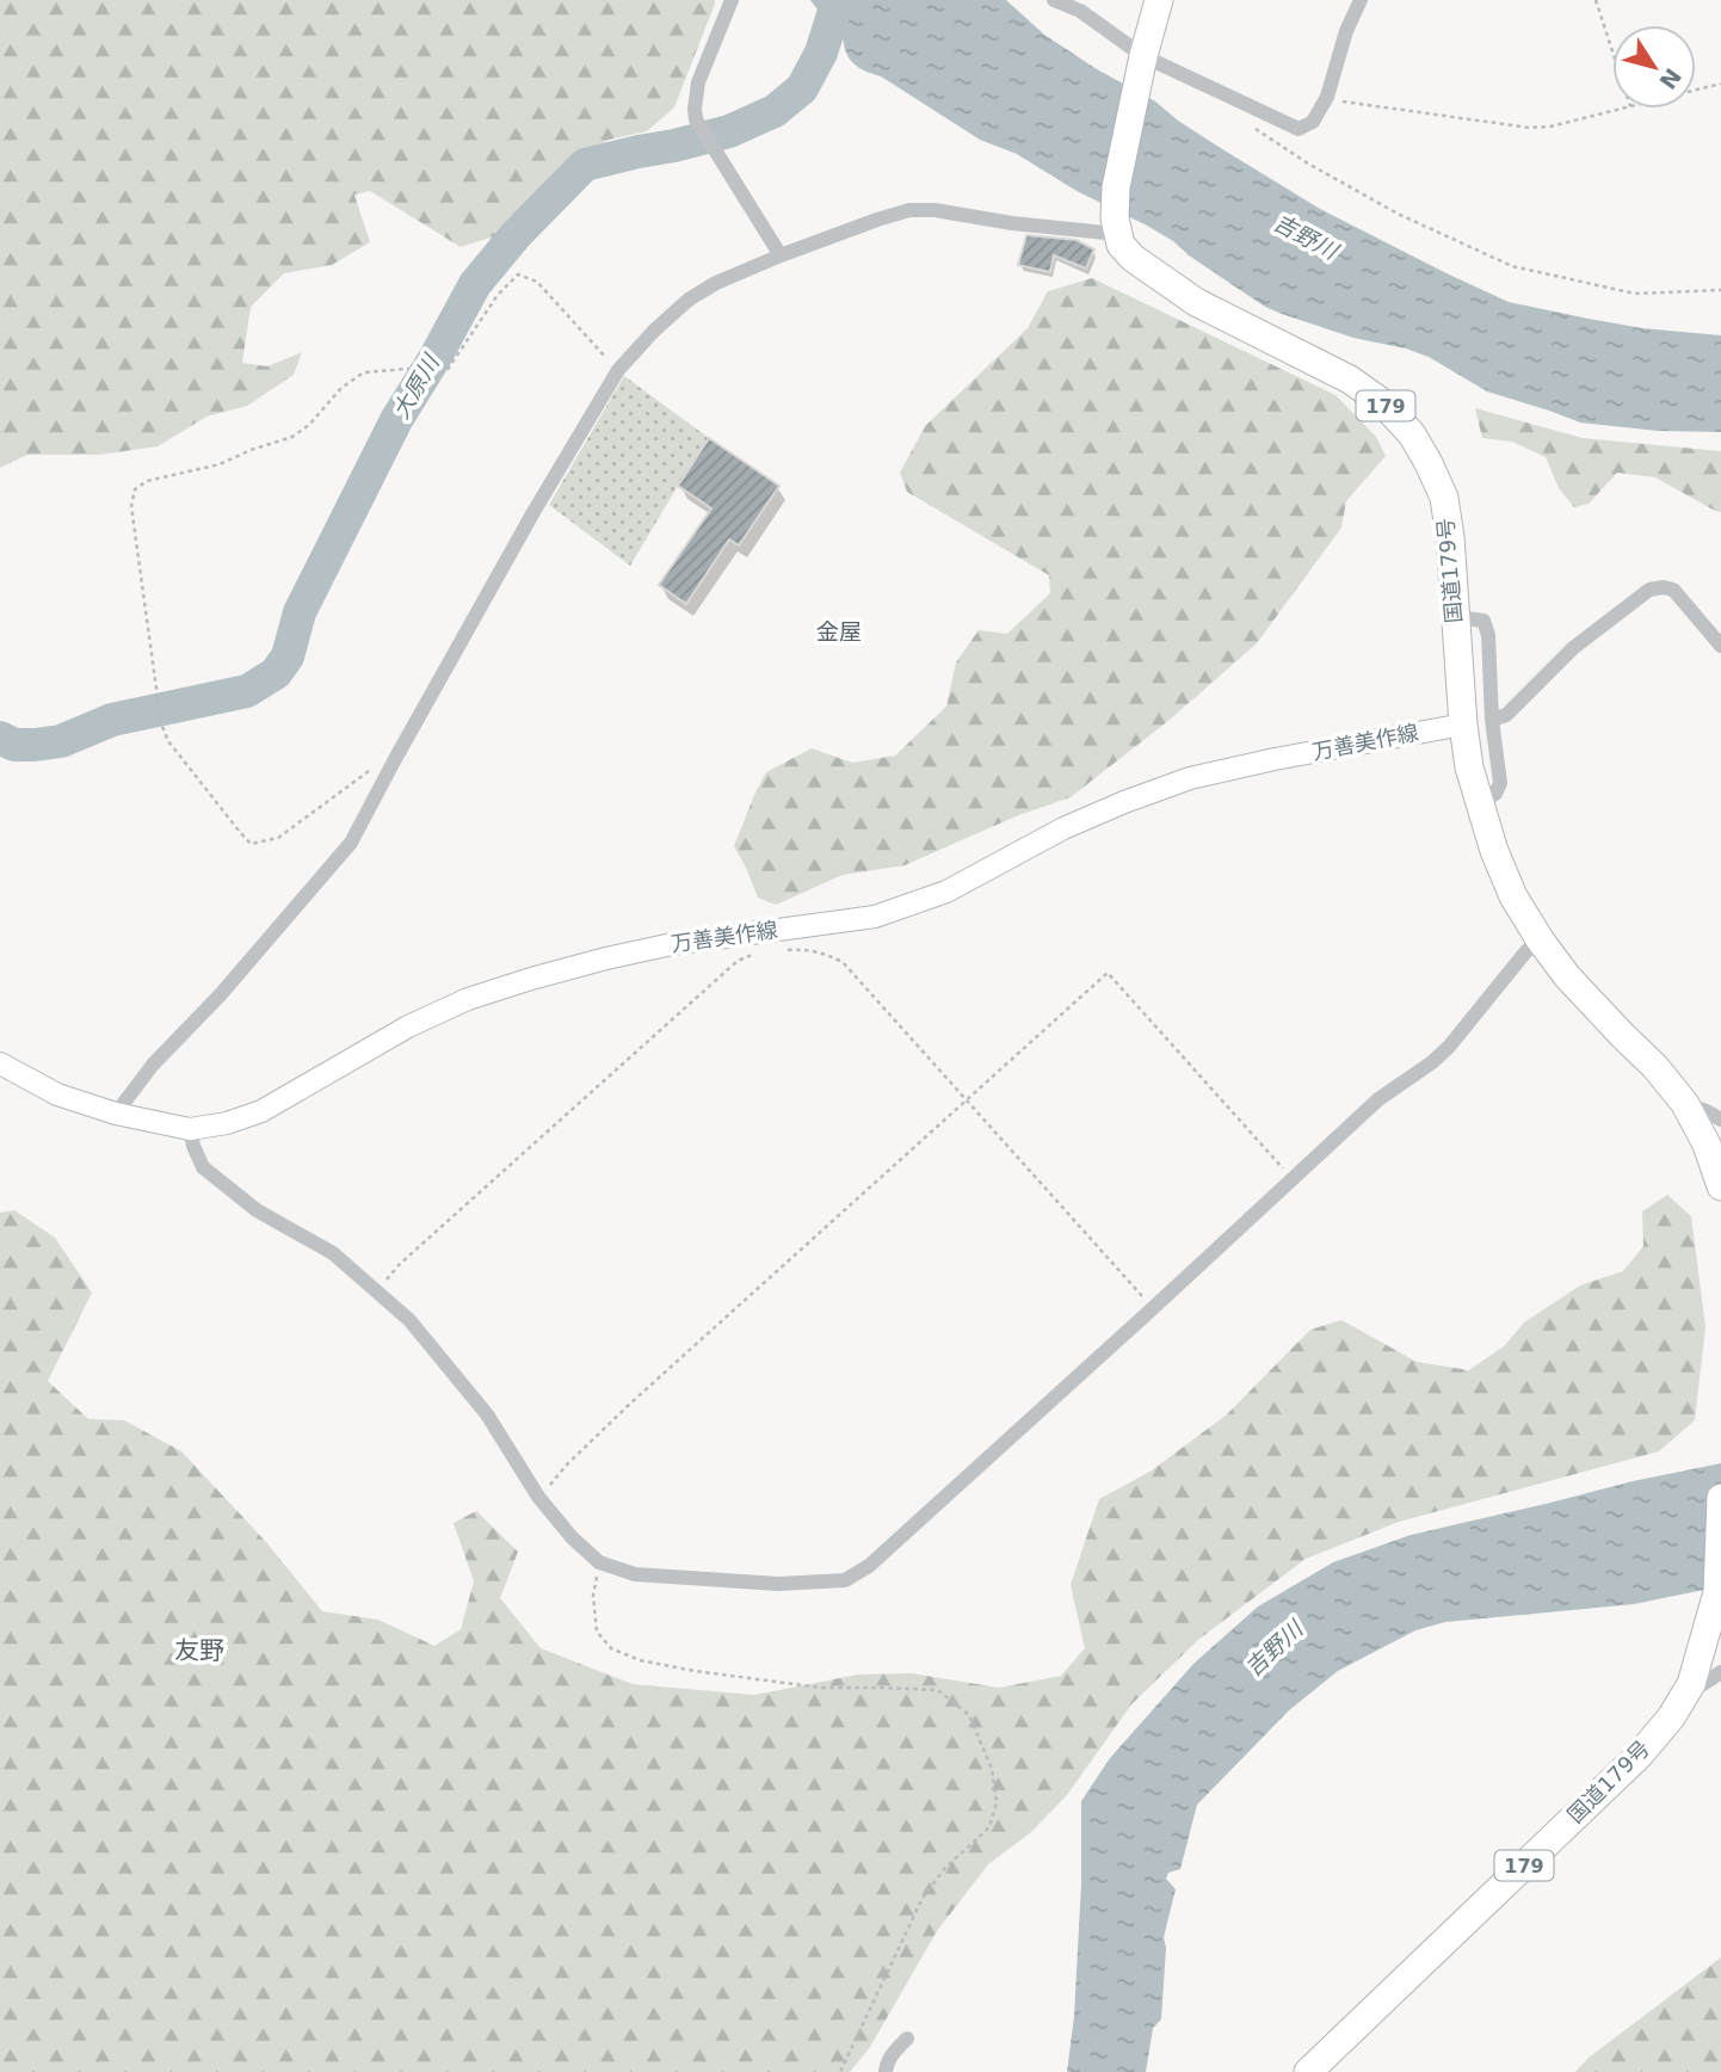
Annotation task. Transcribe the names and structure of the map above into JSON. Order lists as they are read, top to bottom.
{
  "streets": {
    "highway": ["179", "国道179号"],
    "main road": ["万善美作線"]
  },
  "crossings": [
    ["国道179号", "万善美作線"]
  ],
  "districts": ["金屋", "友野"],
  "water": ["吉野川", "大原川"],
  "north": "bottom right"
}
